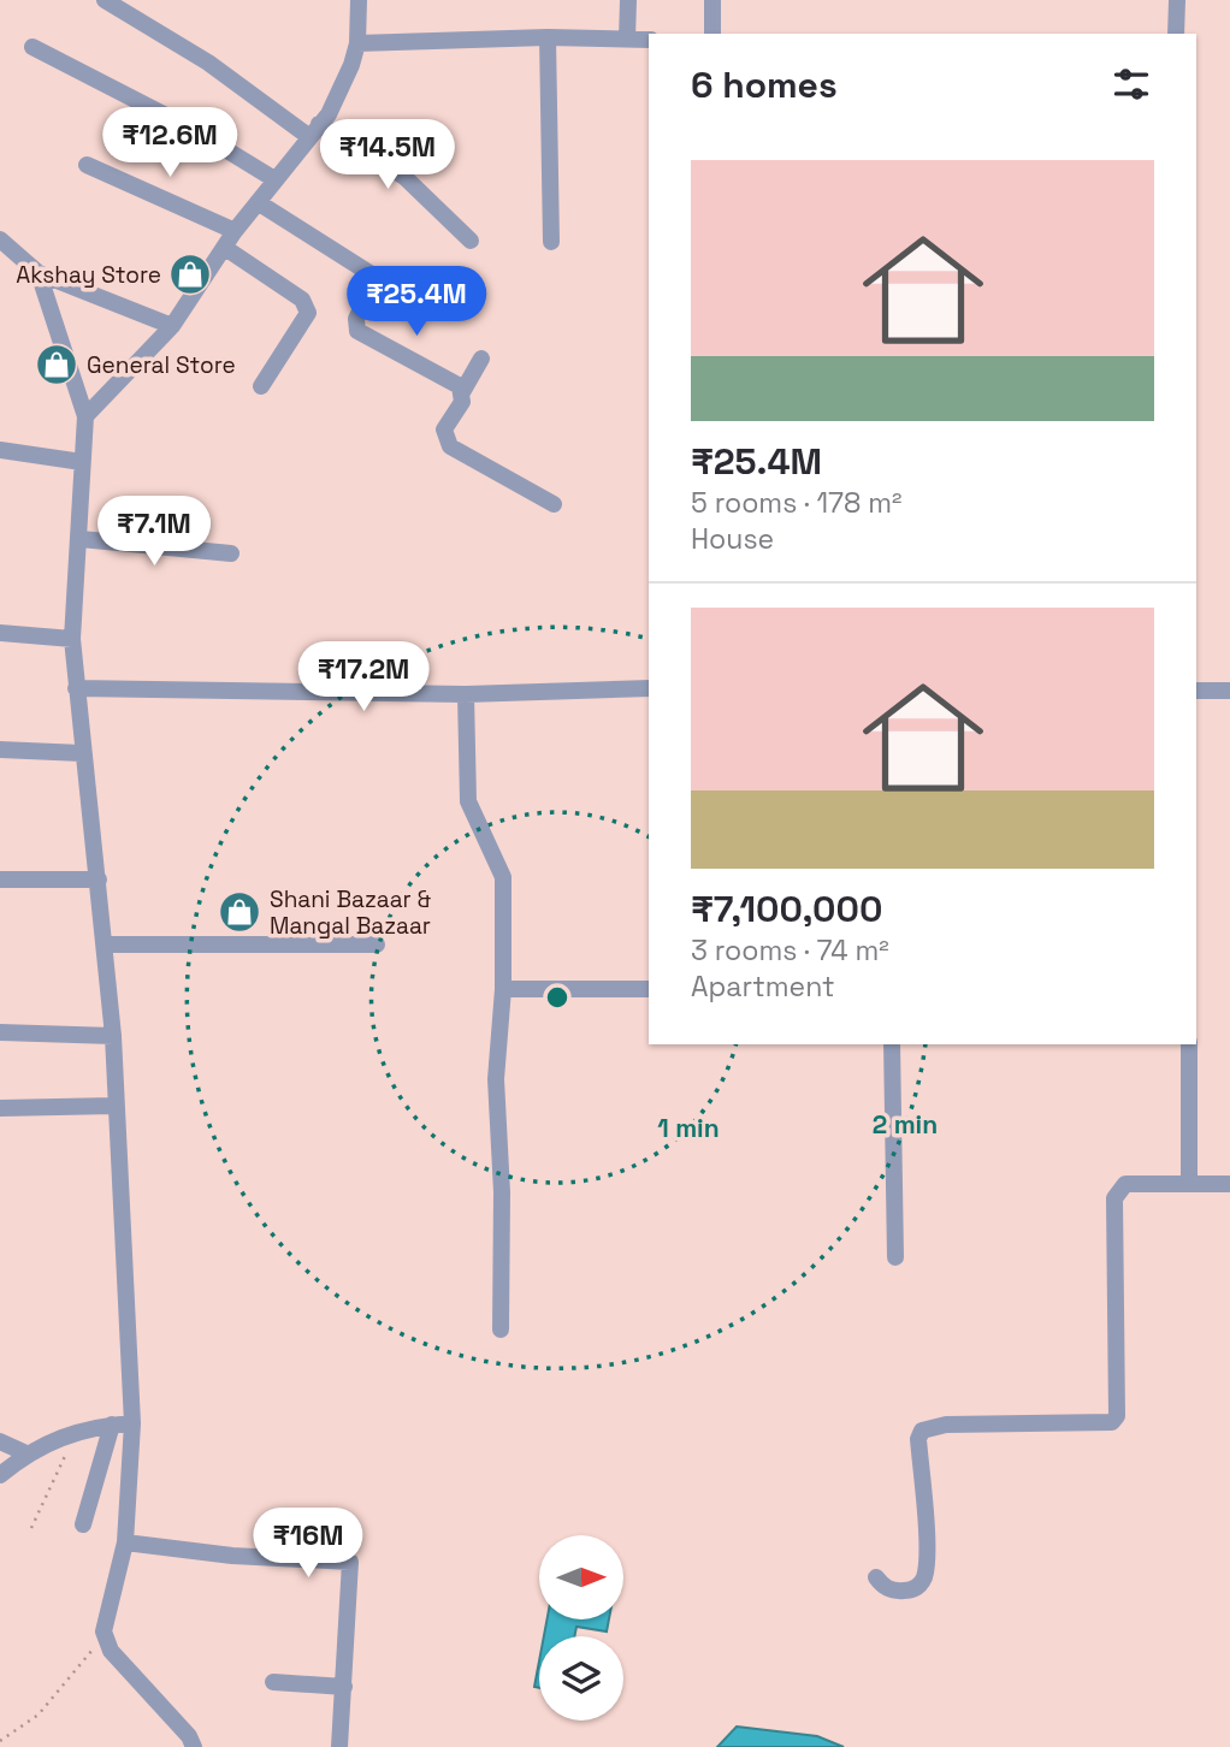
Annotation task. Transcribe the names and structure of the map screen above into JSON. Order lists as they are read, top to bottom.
{
  "places": {
    "shop": ["Akshay Store", "General Store", "Shani Bazaar & Mangal Bazaar"]
  },
  "north": "right",
  "page": {
    "heading": "6 homes",
    "price": [
      "₹12.6M",
      "₹14.5M",
      "₹25.4M",
      "₹7.1M",
      "₹17.2M",
      "₹16M"
    ],
    "list": [
      {
        "name": "₹25.4M",
        "note": "5 rooms · 178 m² · House"
      },
      {
        "name": "₹7,100,000",
        "note": "3 rooms · 74 m² · Apartment"
      }
    ]
  },
  "rings": ["2 min", "1 min"]
}
